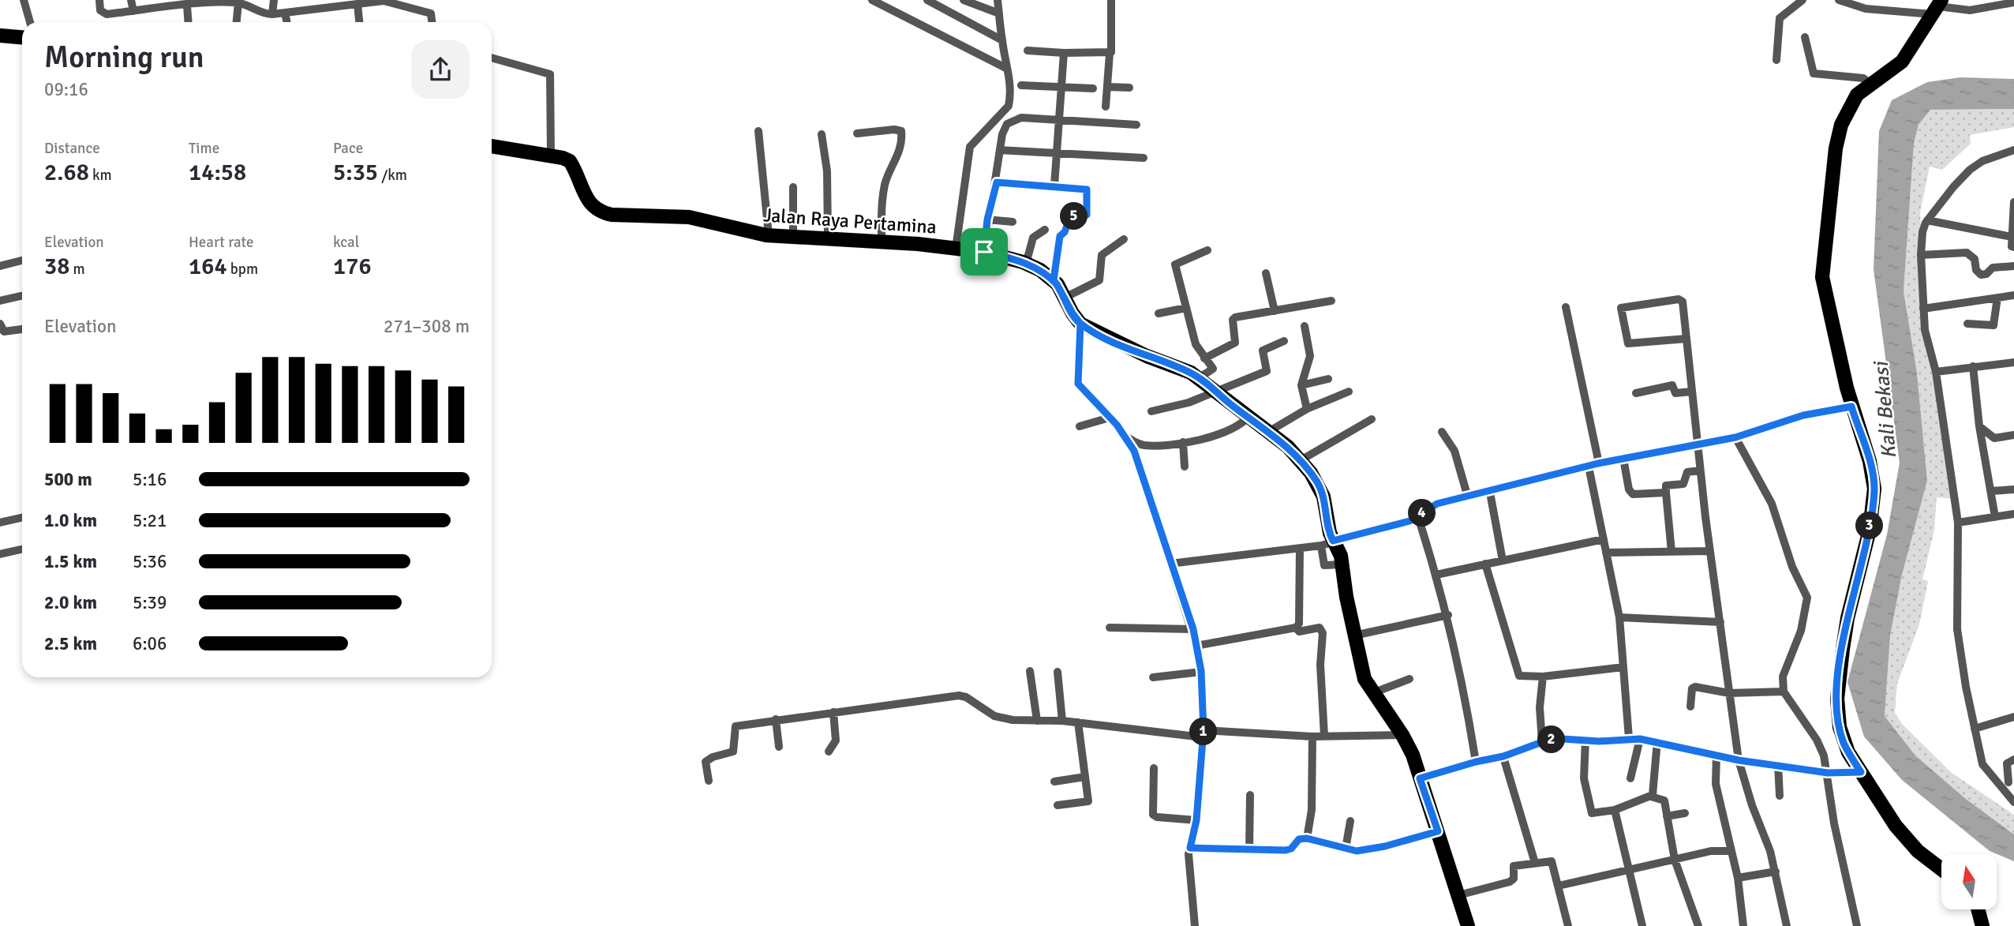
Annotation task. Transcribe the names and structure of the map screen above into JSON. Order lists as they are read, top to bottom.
{
  "streets": {
    "main road": ["Jalan Raya Pertamina"]
  },
  "water": ["Kali Bekasi"],
  "north": "top",
  "page": {
    "heading": ["Morning run", "09:16"],
    "stats": [
      ["Distance", "2.68 km"],
      ["Time", "14:58"],
      ["Pace", "5:35 /km"],
      ["Elevation", "38 m"],
      ["Heart rate", "164 bpm"],
      ["kcal", "176"]
    ],
    "pins": [
      "5",
      "4",
      "3",
      "1",
      "2"
    ],
    "chart": ["Elevation", "271–308 m"],
    "list": [
      {
        "name": "500 m",
        "note": "5:16"
      },
      {
        "name": "1.0 km",
        "note": "5:21"
      },
      {
        "name": "1.5 km",
        "note": "5:36"
      },
      {
        "name": "2.0 km",
        "note": "5:39"
      },
      {
        "name": "2.5 km",
        "note": "6:06"
      }
    ]
  }
}
